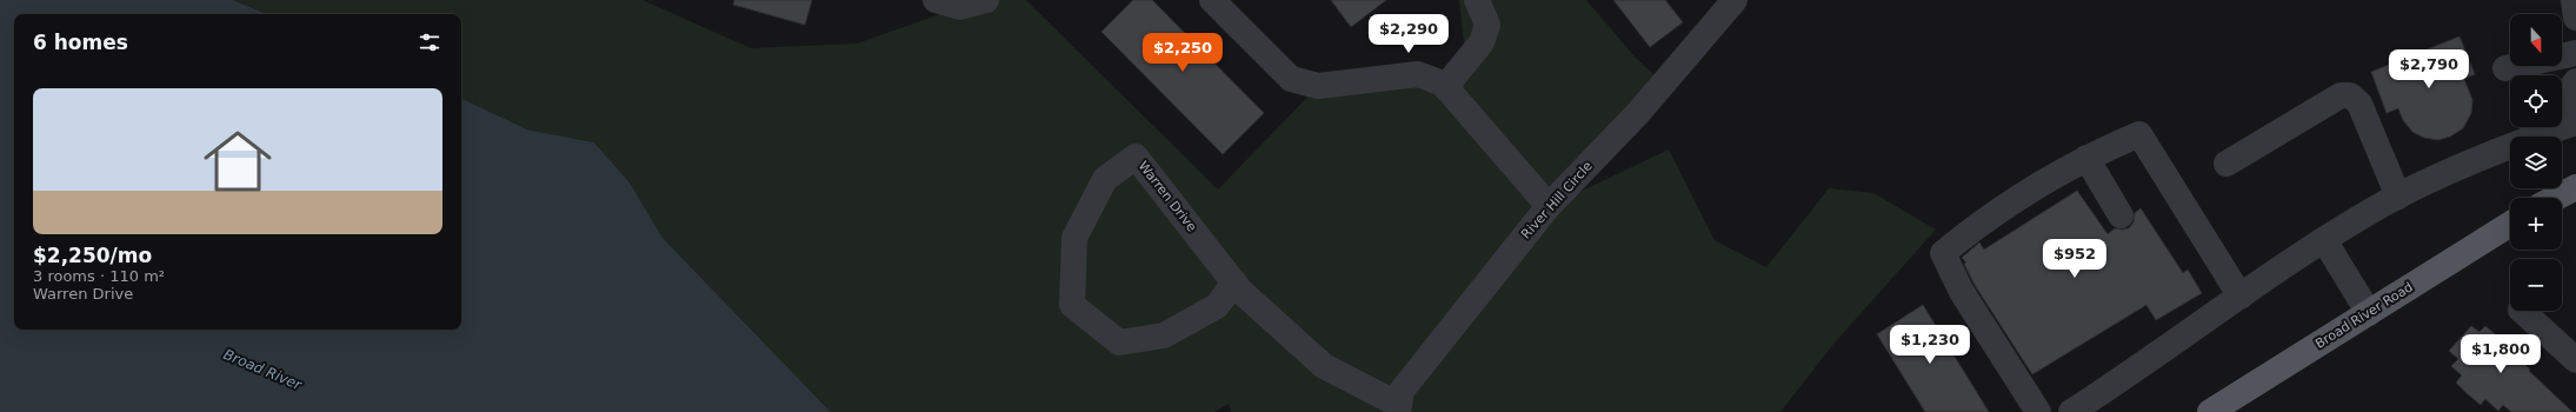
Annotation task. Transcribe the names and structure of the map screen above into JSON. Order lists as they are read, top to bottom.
{
  "streets": {
    "main road": ["Broad River Road"],
    "street": ["Warren Drive", "River Hill Circle"]
  },
  "crossings": [
    ["Warren Drive", "River Hill Circle"]
  ],
  "water": ["Broad River"],
  "north": "bottom",
  "page": {
    "map_buttons": ["+", "−"],
    "price": [
      "$2,290",
      "$2,250",
      "$2,790",
      "$952",
      "$1,230",
      "$1,800"
    ],
    "heading": "6 homes",
    "list": [
      {
        "name": "$2,250/mo",
        "note": "3 rooms · 110 m² · Warren Drive"
      }
    ]
  }
}
